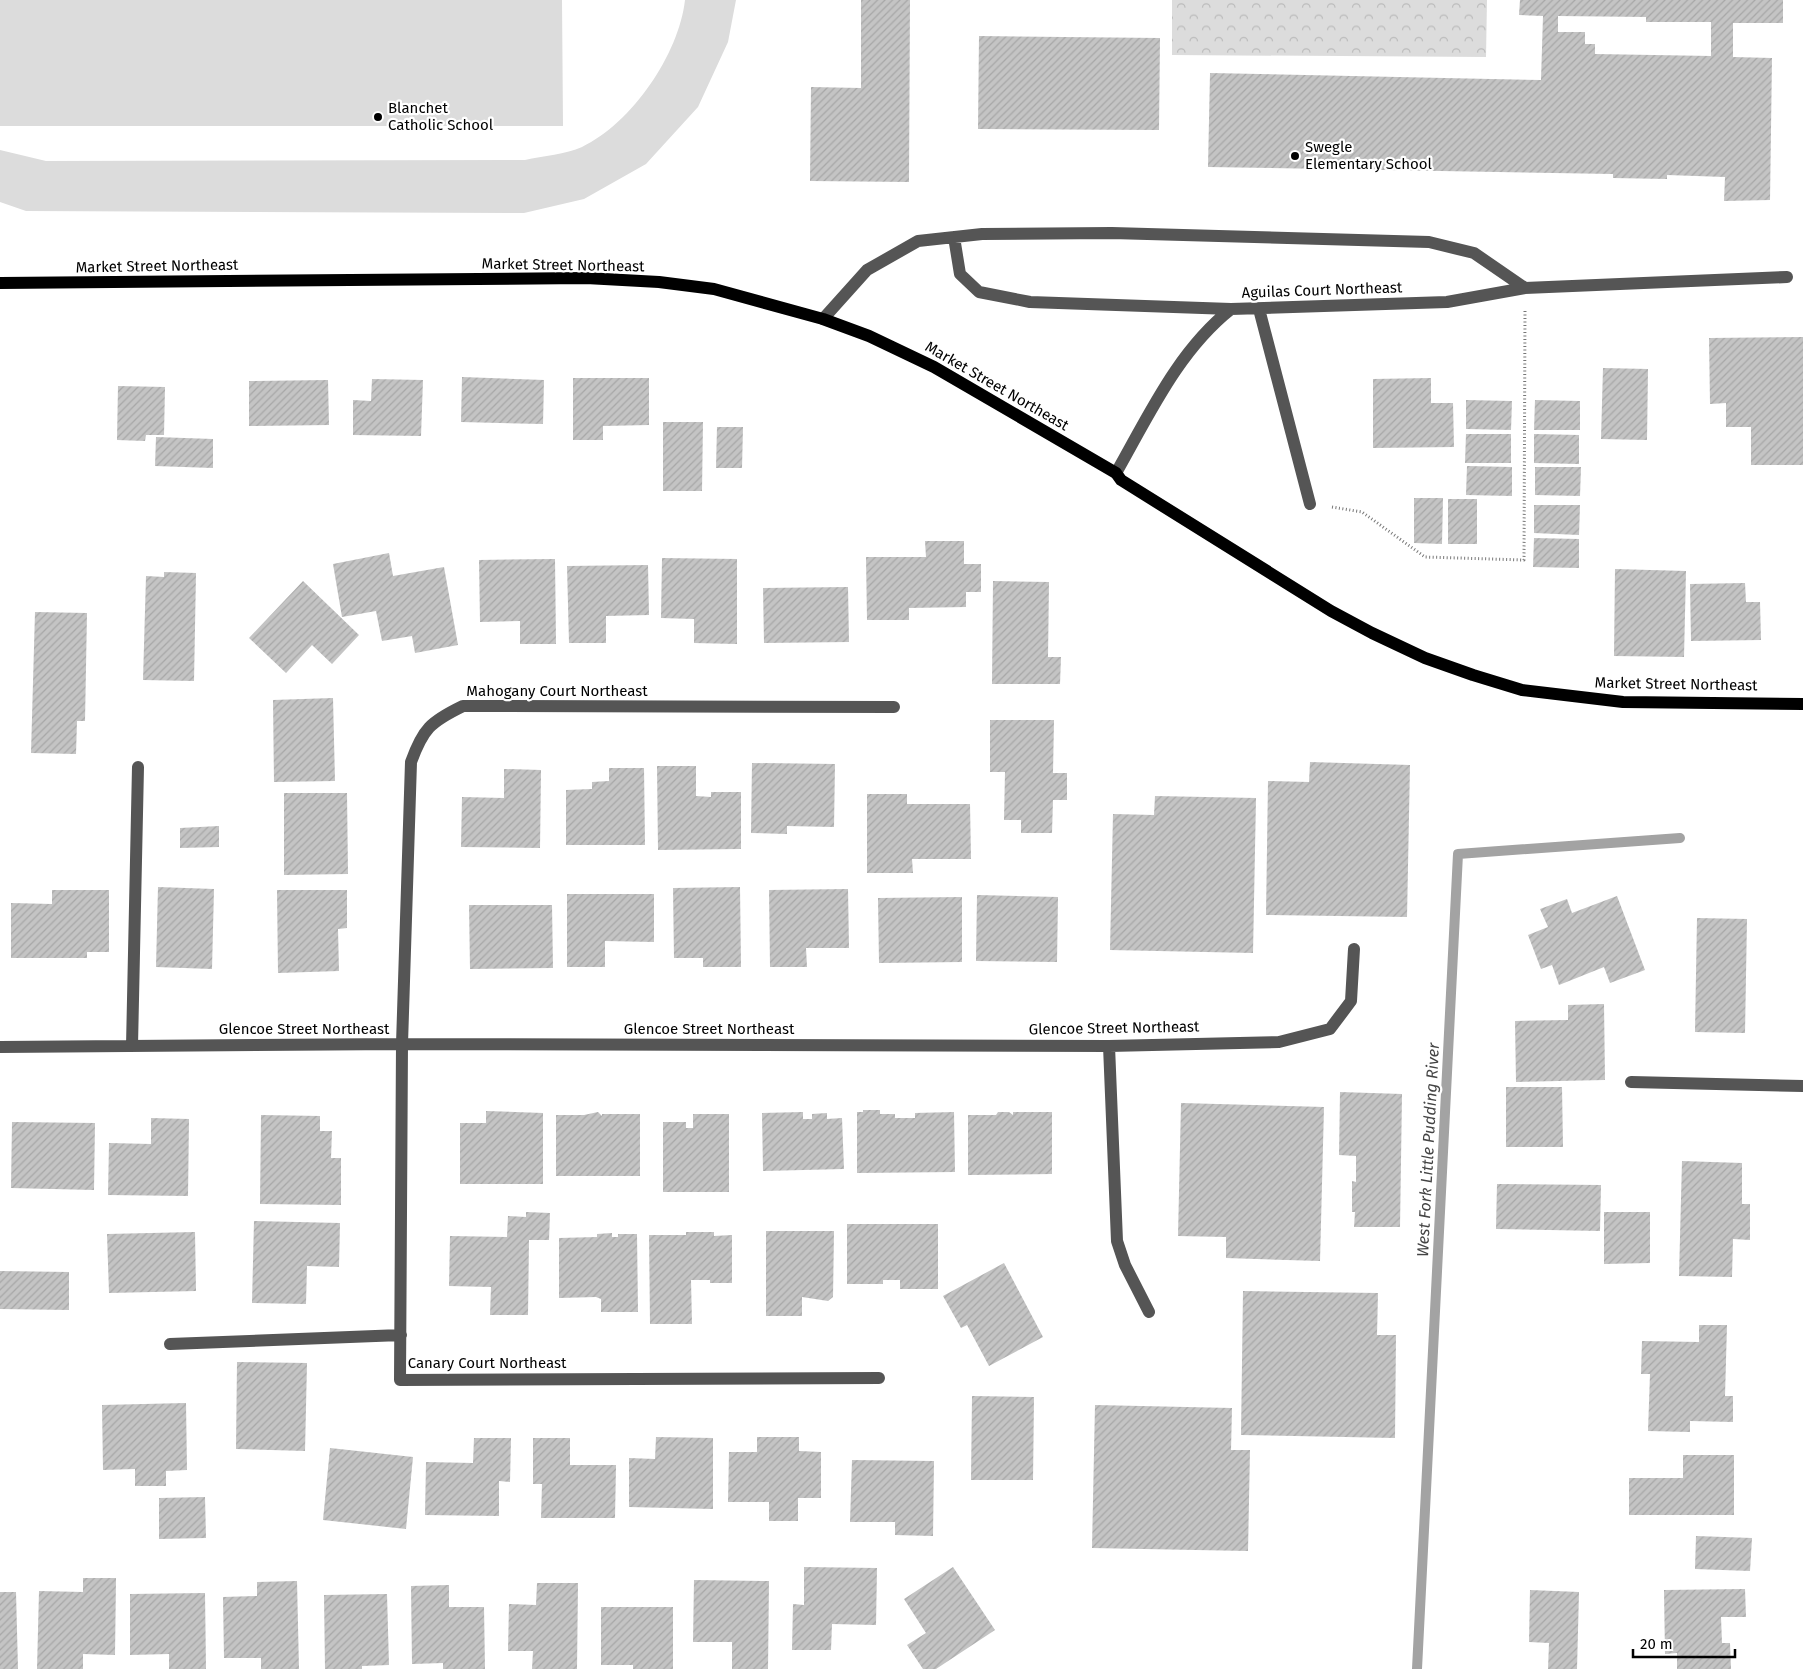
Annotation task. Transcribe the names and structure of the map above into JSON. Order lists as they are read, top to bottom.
{
  "streets": {
    "main road": ["Market Street Northeast"],
    "street": [
      "Aguilas Court Northeast",
      "Mahogany Court Northeast",
      "Glencoe Street Northeast",
      "Canary Court Northeast"
    ]
  },
  "crossings": [
    ["Market Street Northeast", "Aguilas Court Northeast"],
    ["Mahogany Court Northeast", "Glencoe Street Northeast"],
    ["Mahogany Court Northeast", "Canary Court Northeast"],
    ["Glencoe Street Northeast", "Canary Court Northeast"]
  ],
  "water": ["West Fork Little Pudding River"],
  "places": ["Blanchet Catholic School", "Swegle Elementary School"],
  "scale_bar": "20 m"
}
